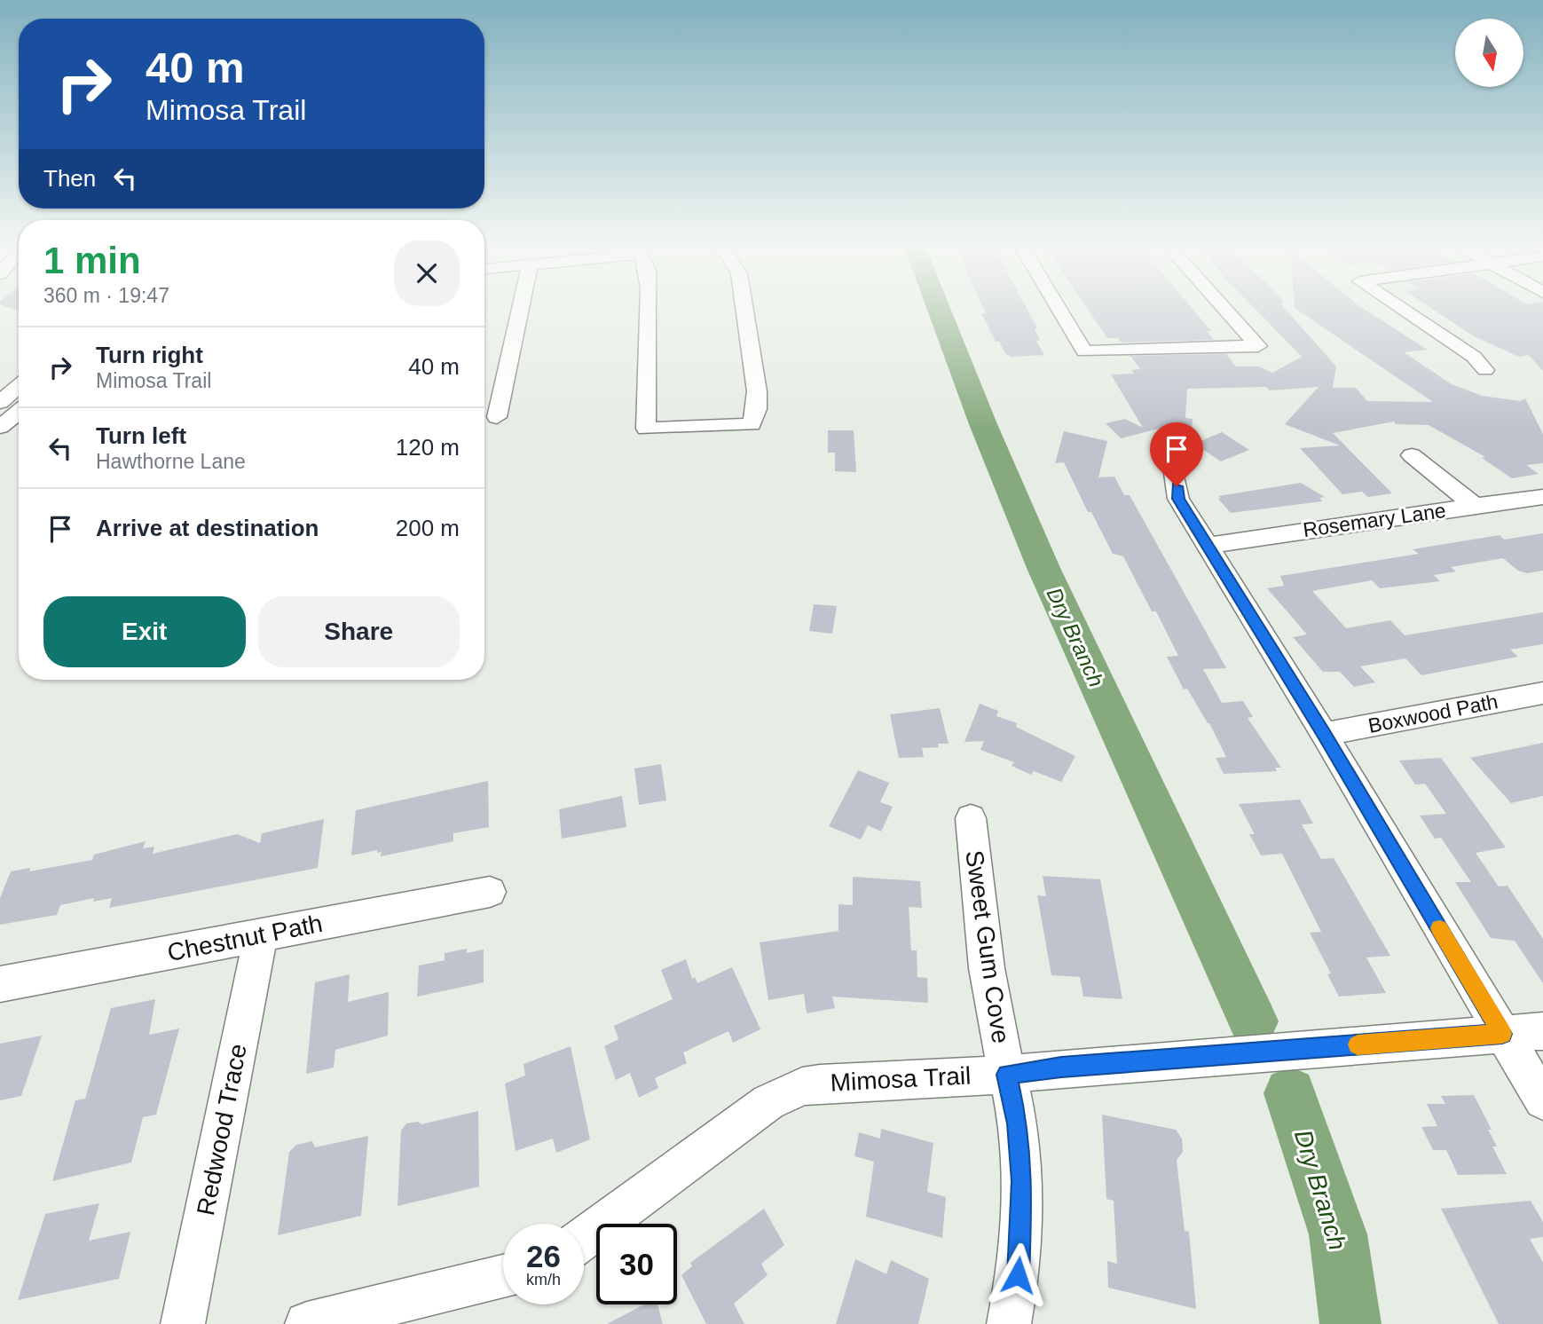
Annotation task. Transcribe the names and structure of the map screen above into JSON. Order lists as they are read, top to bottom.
{
  "streets": {
    "street": [
      "Rosemary Lane",
      "Boxwood Path",
      "Chestnut Path",
      "Sweet Gum Cove",
      "Mimosa Trail",
      "Redwood Trace"
    ]
  },
  "crossings": [
    ["Chestnut Path", "Redwood Trace"],
    ["Sweet Gum Cove", "Mimosa Trail"]
  ],
  "water": ["Dry Branch"],
  "north": "bottom",
  "page": {
    "turn": ["40 m", "Mimosa Trail"],
    "then": "Then",
    "heading": ["1 min", "360 m · 19:47"],
    "list": [
      {
        "name": "Turn right",
        "note": "Mimosa Trail",
        "value": "40 m"
      },
      {
        "name": "Turn left",
        "note": "Hawthorne Lane",
        "value": "120 m"
      },
      {
        "name": "Arrive at destination",
        "value": "200 m"
      }
    ],
    "buttons": ["Exit", "Share"],
    "speed": "26 km/h",
    "limit": "30"
  }
}
